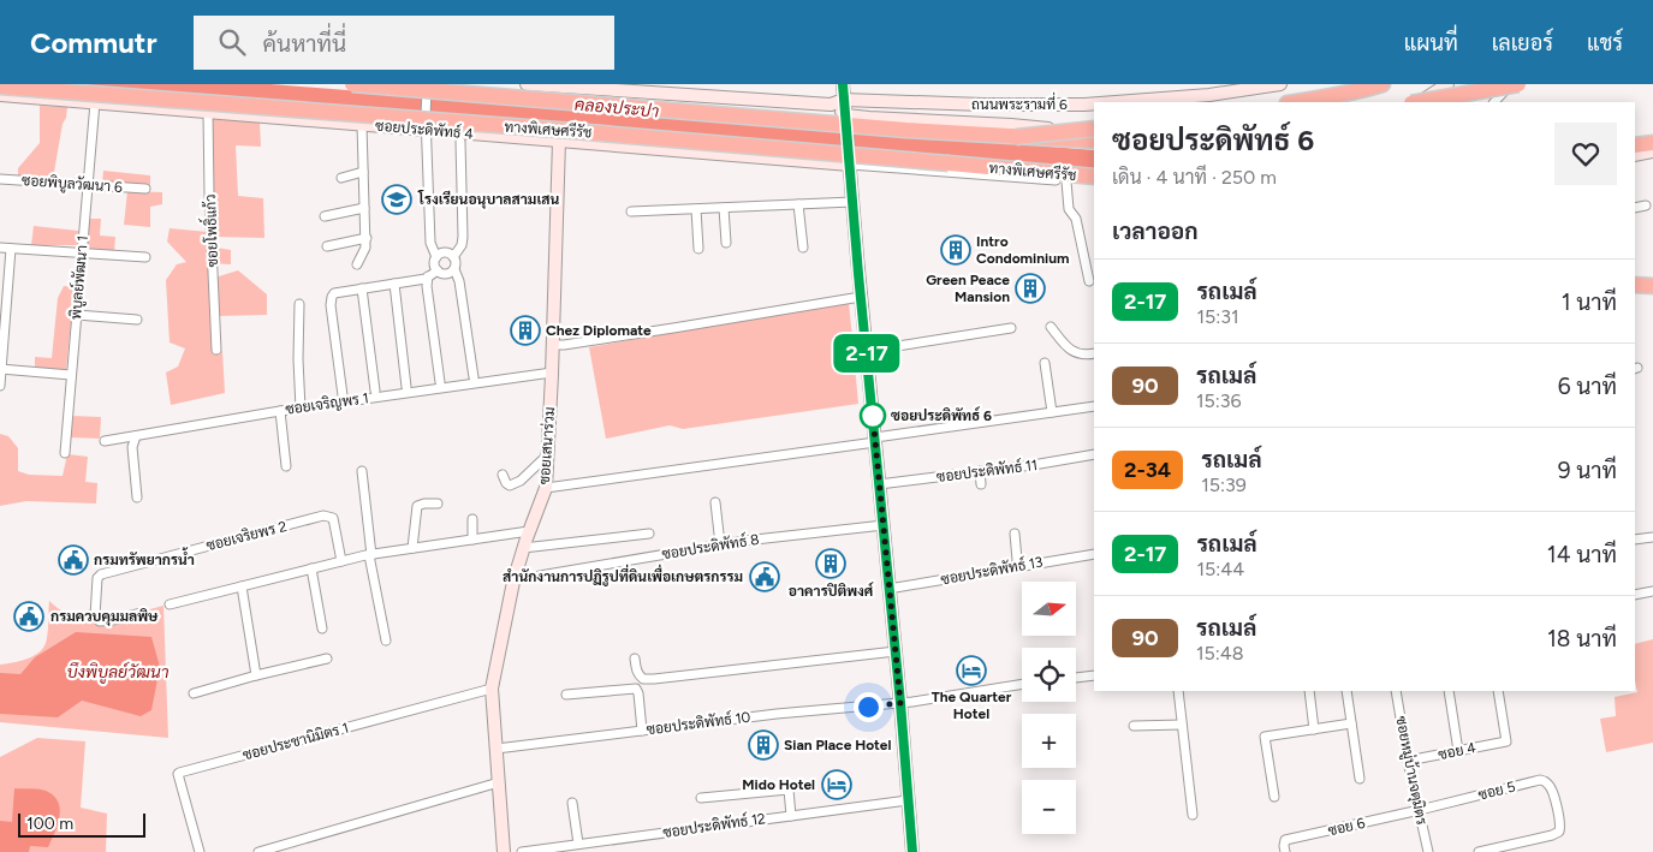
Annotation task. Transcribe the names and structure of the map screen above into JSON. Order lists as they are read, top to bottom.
{
  "streets": {
    "highway": ["ทางพิเศษศรีรัช"],
    "main road": ["ถนนพระรามที่ 6", "ซอยประดิพัทธ์ 4", "ซอยเสนาร่วม"],
    "street": [
      "ซอยพิบูลวัฒนา 6",
      "ซอยโพธิ์แก้ว",
      "พิบูลย์พัฒนา 1",
      "ซอยเจริญพร 1",
      "ซอยประดิพัทธ์ 11",
      "ซอยเจริยพร 2",
      "ซอยประดิพัทธ์ 8",
      "ซอยประดิพัทธ์ 13",
      "ซอยประดิพัทธ์ 10",
      "ซอยประชานิมิตร 1",
      "ซอย 4",
      "ซอยหมู่บ้านจตุมิตร",
      "ซอย 5",
      "ซอยประดิพัทธ์ 12",
      "ซอย 6"
    ]
  },
  "crossings": [
    ["ซอยประดิพัทธ์ 4", "ซอยโพธิ์แก้ว"],
    ["ซอยประดิพัทธ์ 4", "พิบูลย์พัฒนา 1"],
    ["ซอยประดิพัทธ์ 4", "ซอยเสนาร่วม"],
    ["ซอยพิบูลวัฒนา 6", "พิบูลย์พัฒนา 1"],
    ["ซอยเจริญพร 1", "ซอยเสนาร่วม"],
    ["ซอยเสนาร่วม", "ซอยประดิพัทธ์ 10"],
    ["ซอยเสนาร่วม", "ซอยประชานิมิตร 1"],
    ["ซอย 4", "ซอยหมู่บ้านจตุมิตร"],
    ["ซอยหมู่บ้านจตุมิตร", "ซอย 5"],
    ["ซอยหมู่บ้านจตุมิตร", "ซอย 6"],
    ["ซอย 5", "ซอย 6"]
  ],
  "water": ["คลองประปา", "บึงพิบูลย์วัฒนา"],
  "places": {
    "school or university": ["โรงเรียนอนุบาลสามเสน"],
    "building": [
      "Intro Condominium",
      "Green Peace Mansion",
      "Chez Diplomate",
      "อาคารปิติพงศ์",
      "Sian Place Hotel"
    ],
    "other": ["ซอยประดิพัทธ์ 6"],
    "public building": ["กรมทรัพยากรน้ำ", "สำนักงานการปฏิรูปที่ดินเพื่อเกษตรกรรม", "กรมควบคุมมลพิษ"],
    "hotel": ["The Quarter Hotel", "Mido Hotel"]
  },
  "lines": ["bus line 2-17"],
  "scale_bar": "100 m",
  "north": "right",
  "page": {
    "header": "Commutr",
    "search": "ค้นหาที่นี่",
    "nav": ["แผนที่", "เลเยอร์", "แชร์"],
    "on_map": "2-17",
    "heading": [
      ["ซอยประดิพัทธ์ 6", "เดิน · 4 นาที · 250 m"],
      "เวลาออก"
    ],
    "list": [
      {
        "mark": "2-17",
        "name": "รถเมล์",
        "note": "15:31",
        "value": "1 นาที"
      },
      {
        "mark": "90",
        "name": "รถเมล์",
        "note": "15:36",
        "value": "6 นาที"
      },
      {
        "mark": "2-34",
        "name": "รถเมล์",
        "note": "15:39",
        "value": "9 นาที"
      },
      {
        "mark": "2-17",
        "name": "รถเมล์",
        "note": "15:44",
        "value": "14 นาที"
      },
      {
        "mark": "90",
        "name": "รถเมล์",
        "note": "15:48",
        "value": "18 นาที"
      }
    ],
    "map_buttons": ["+", "−"],
    "scale": "100 m"
  }
}
